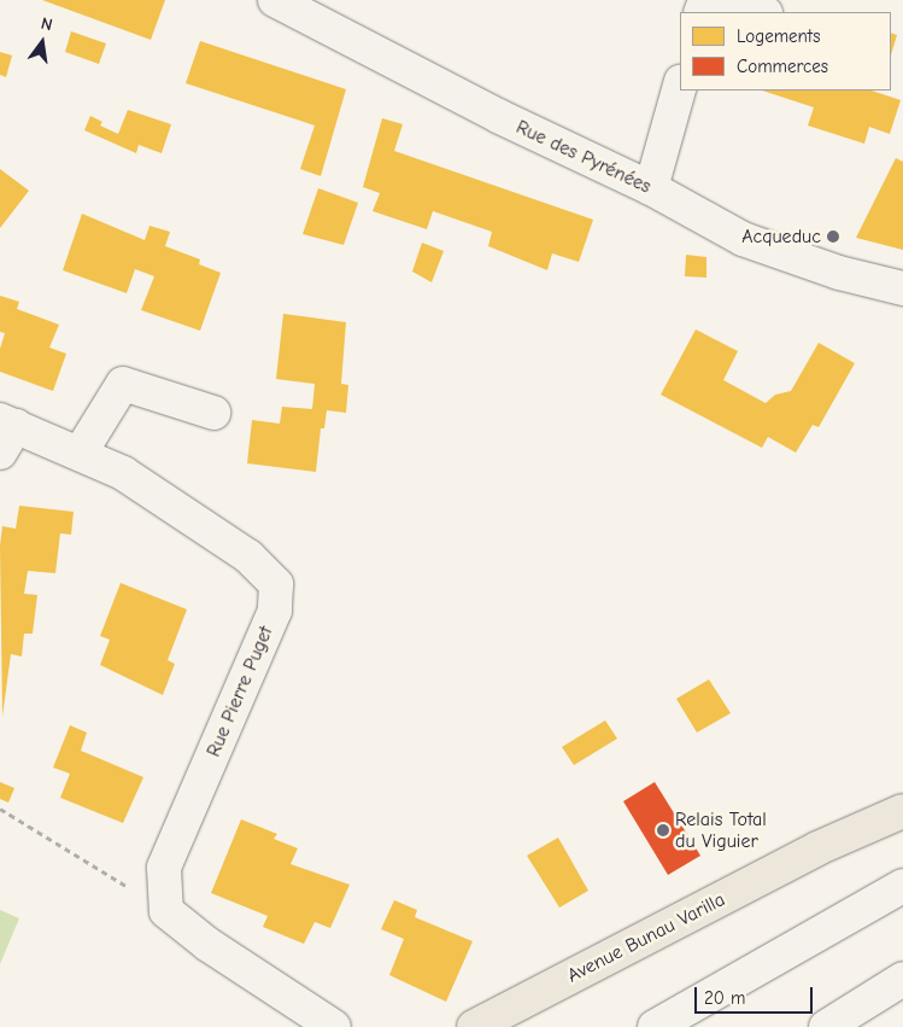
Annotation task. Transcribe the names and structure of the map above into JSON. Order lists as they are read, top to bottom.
{
  "streets": {
    "main road": ["Avenue Bunau Varilla"],
    "street": ["Rue des Pyrénées", "Rue Pierre Puget"]
  },
  "places": ["Acqueduc", "Relais Total du Viguier"],
  "legend": ["Logements", "Commerces"],
  "scale_bar": "20 m",
  "north": "top"
}
